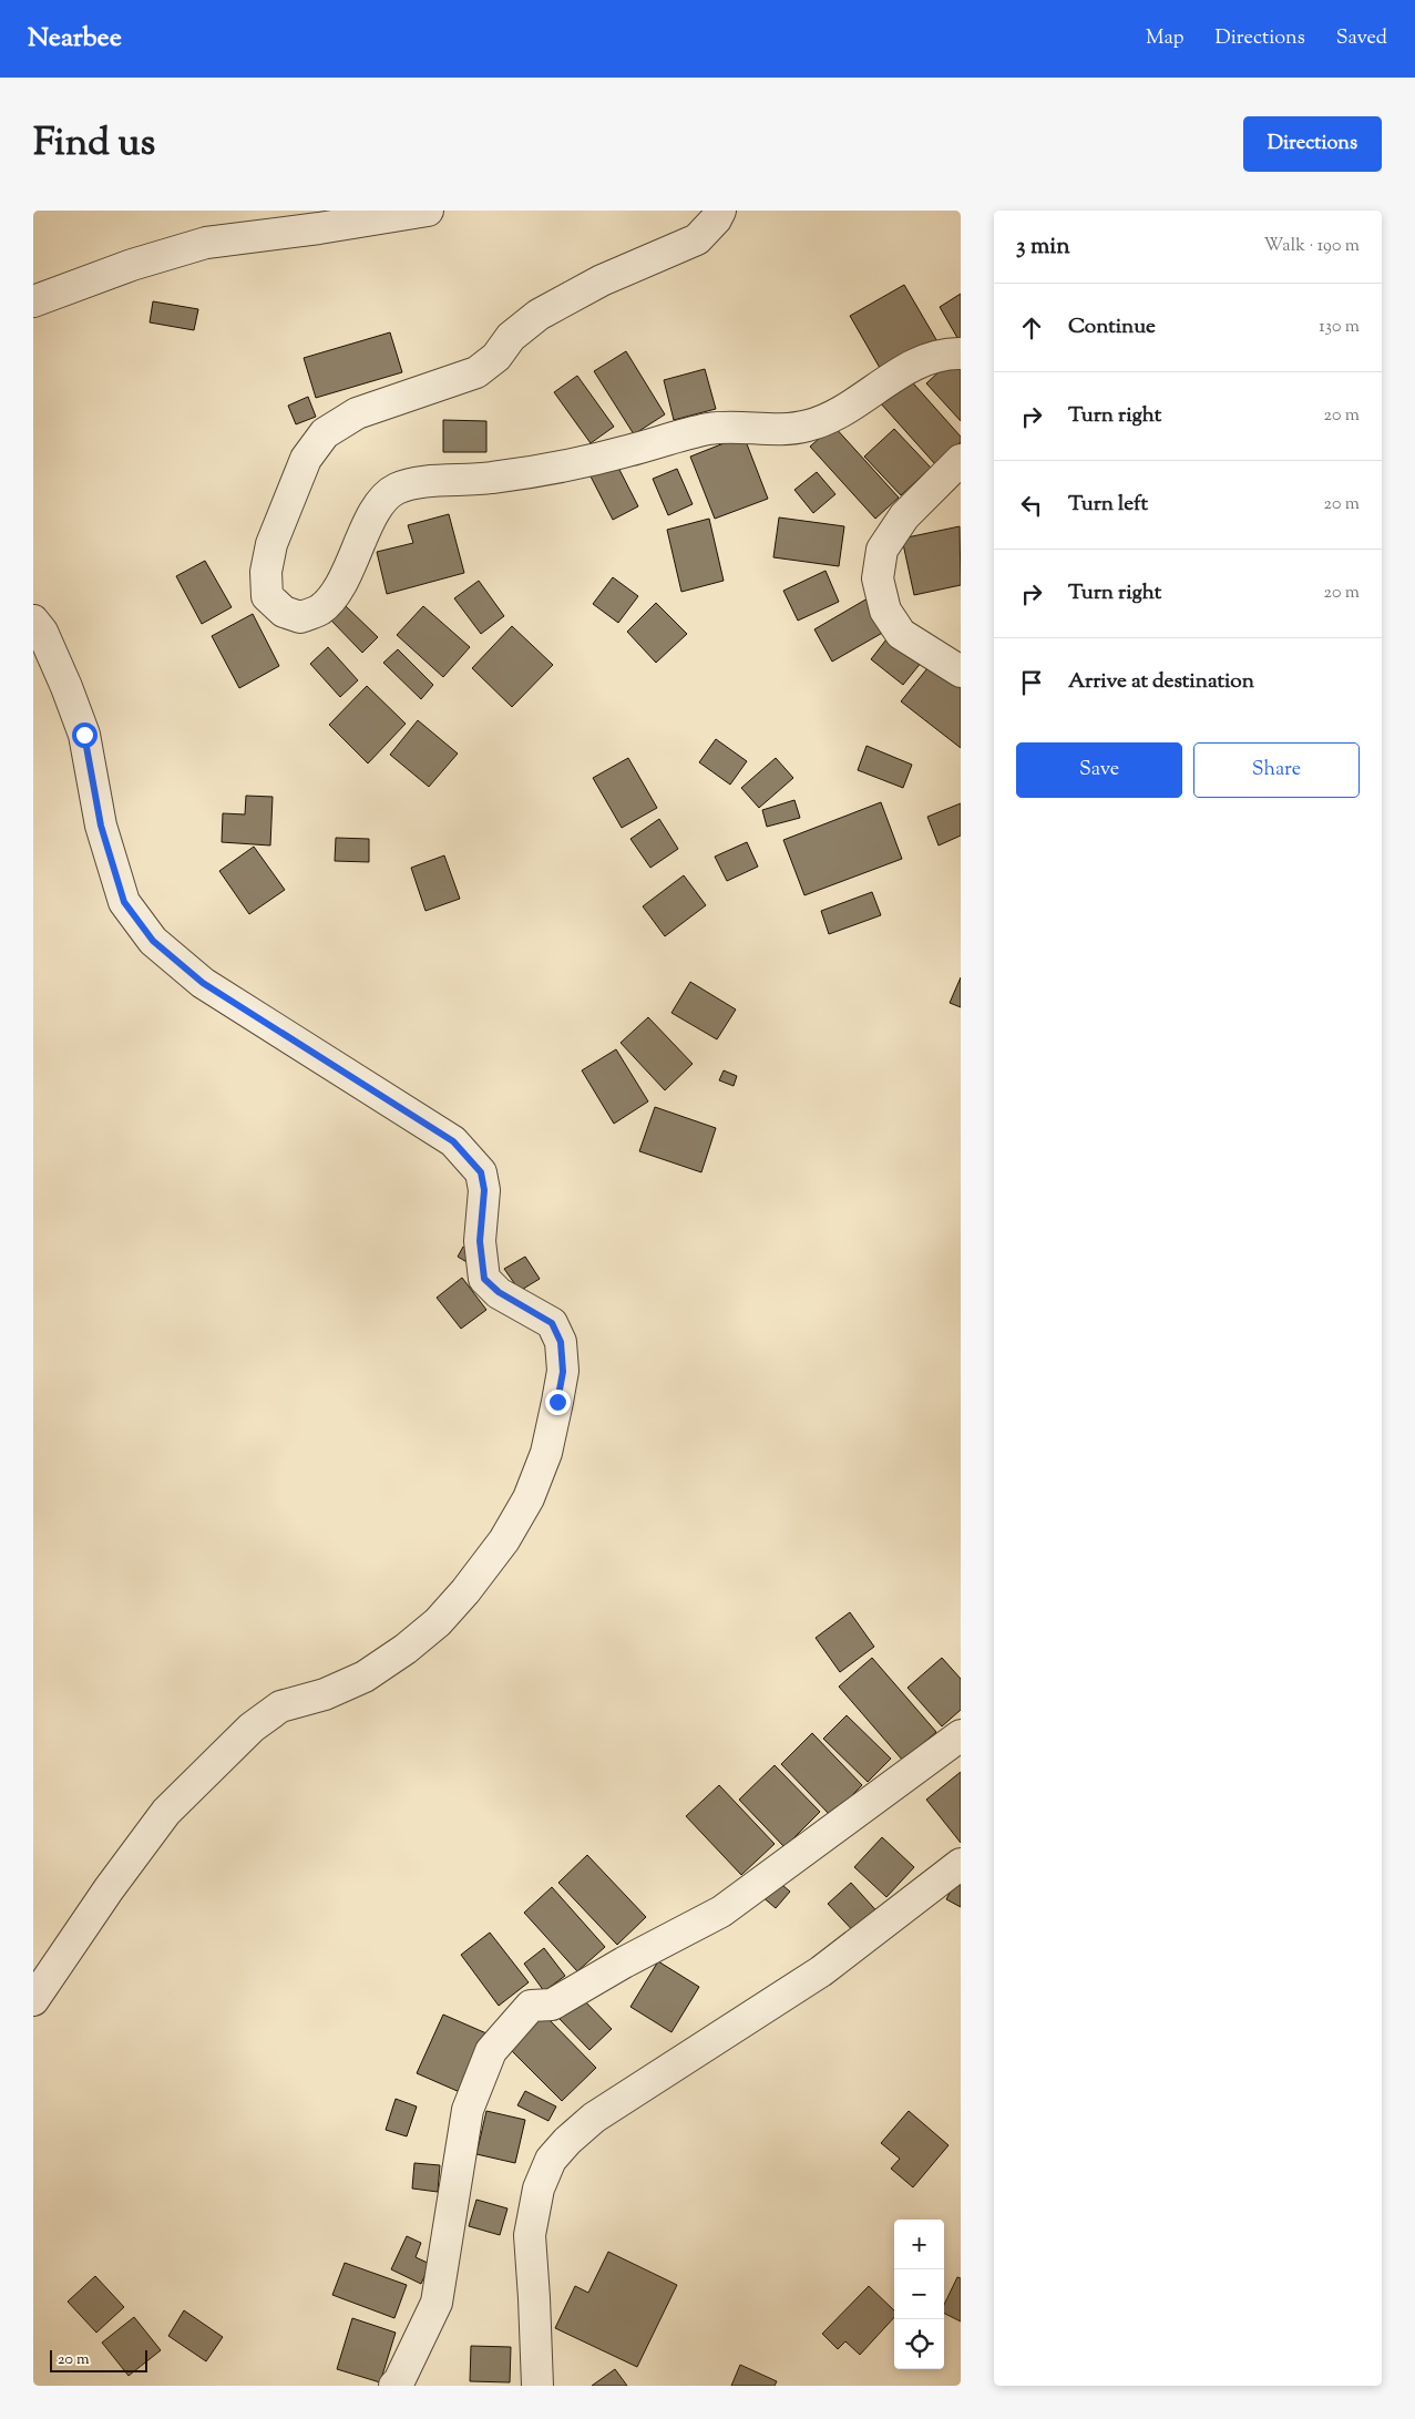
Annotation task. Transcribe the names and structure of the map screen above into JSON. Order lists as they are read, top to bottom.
{
  "scale_bar": "20 m",
  "page": {
    "header": "Nearbee",
    "nav": ["Map", "Directions", "Saved"],
    "title": "Find us",
    "buttons": [
      "Directions",
      ["Save", "Share"]
    ],
    "heading": ["3 min", "Walk · 190 m"],
    "list": [
      ["Continue", "130 m"],
      ["Turn right", "20 m"],
      ["Turn left", "20 m"],
      ["Turn right", "20 m"],
      "Arrive at destination"
    ],
    "map_buttons": ["+", "−"],
    "scale": "20 m"
  }
}
